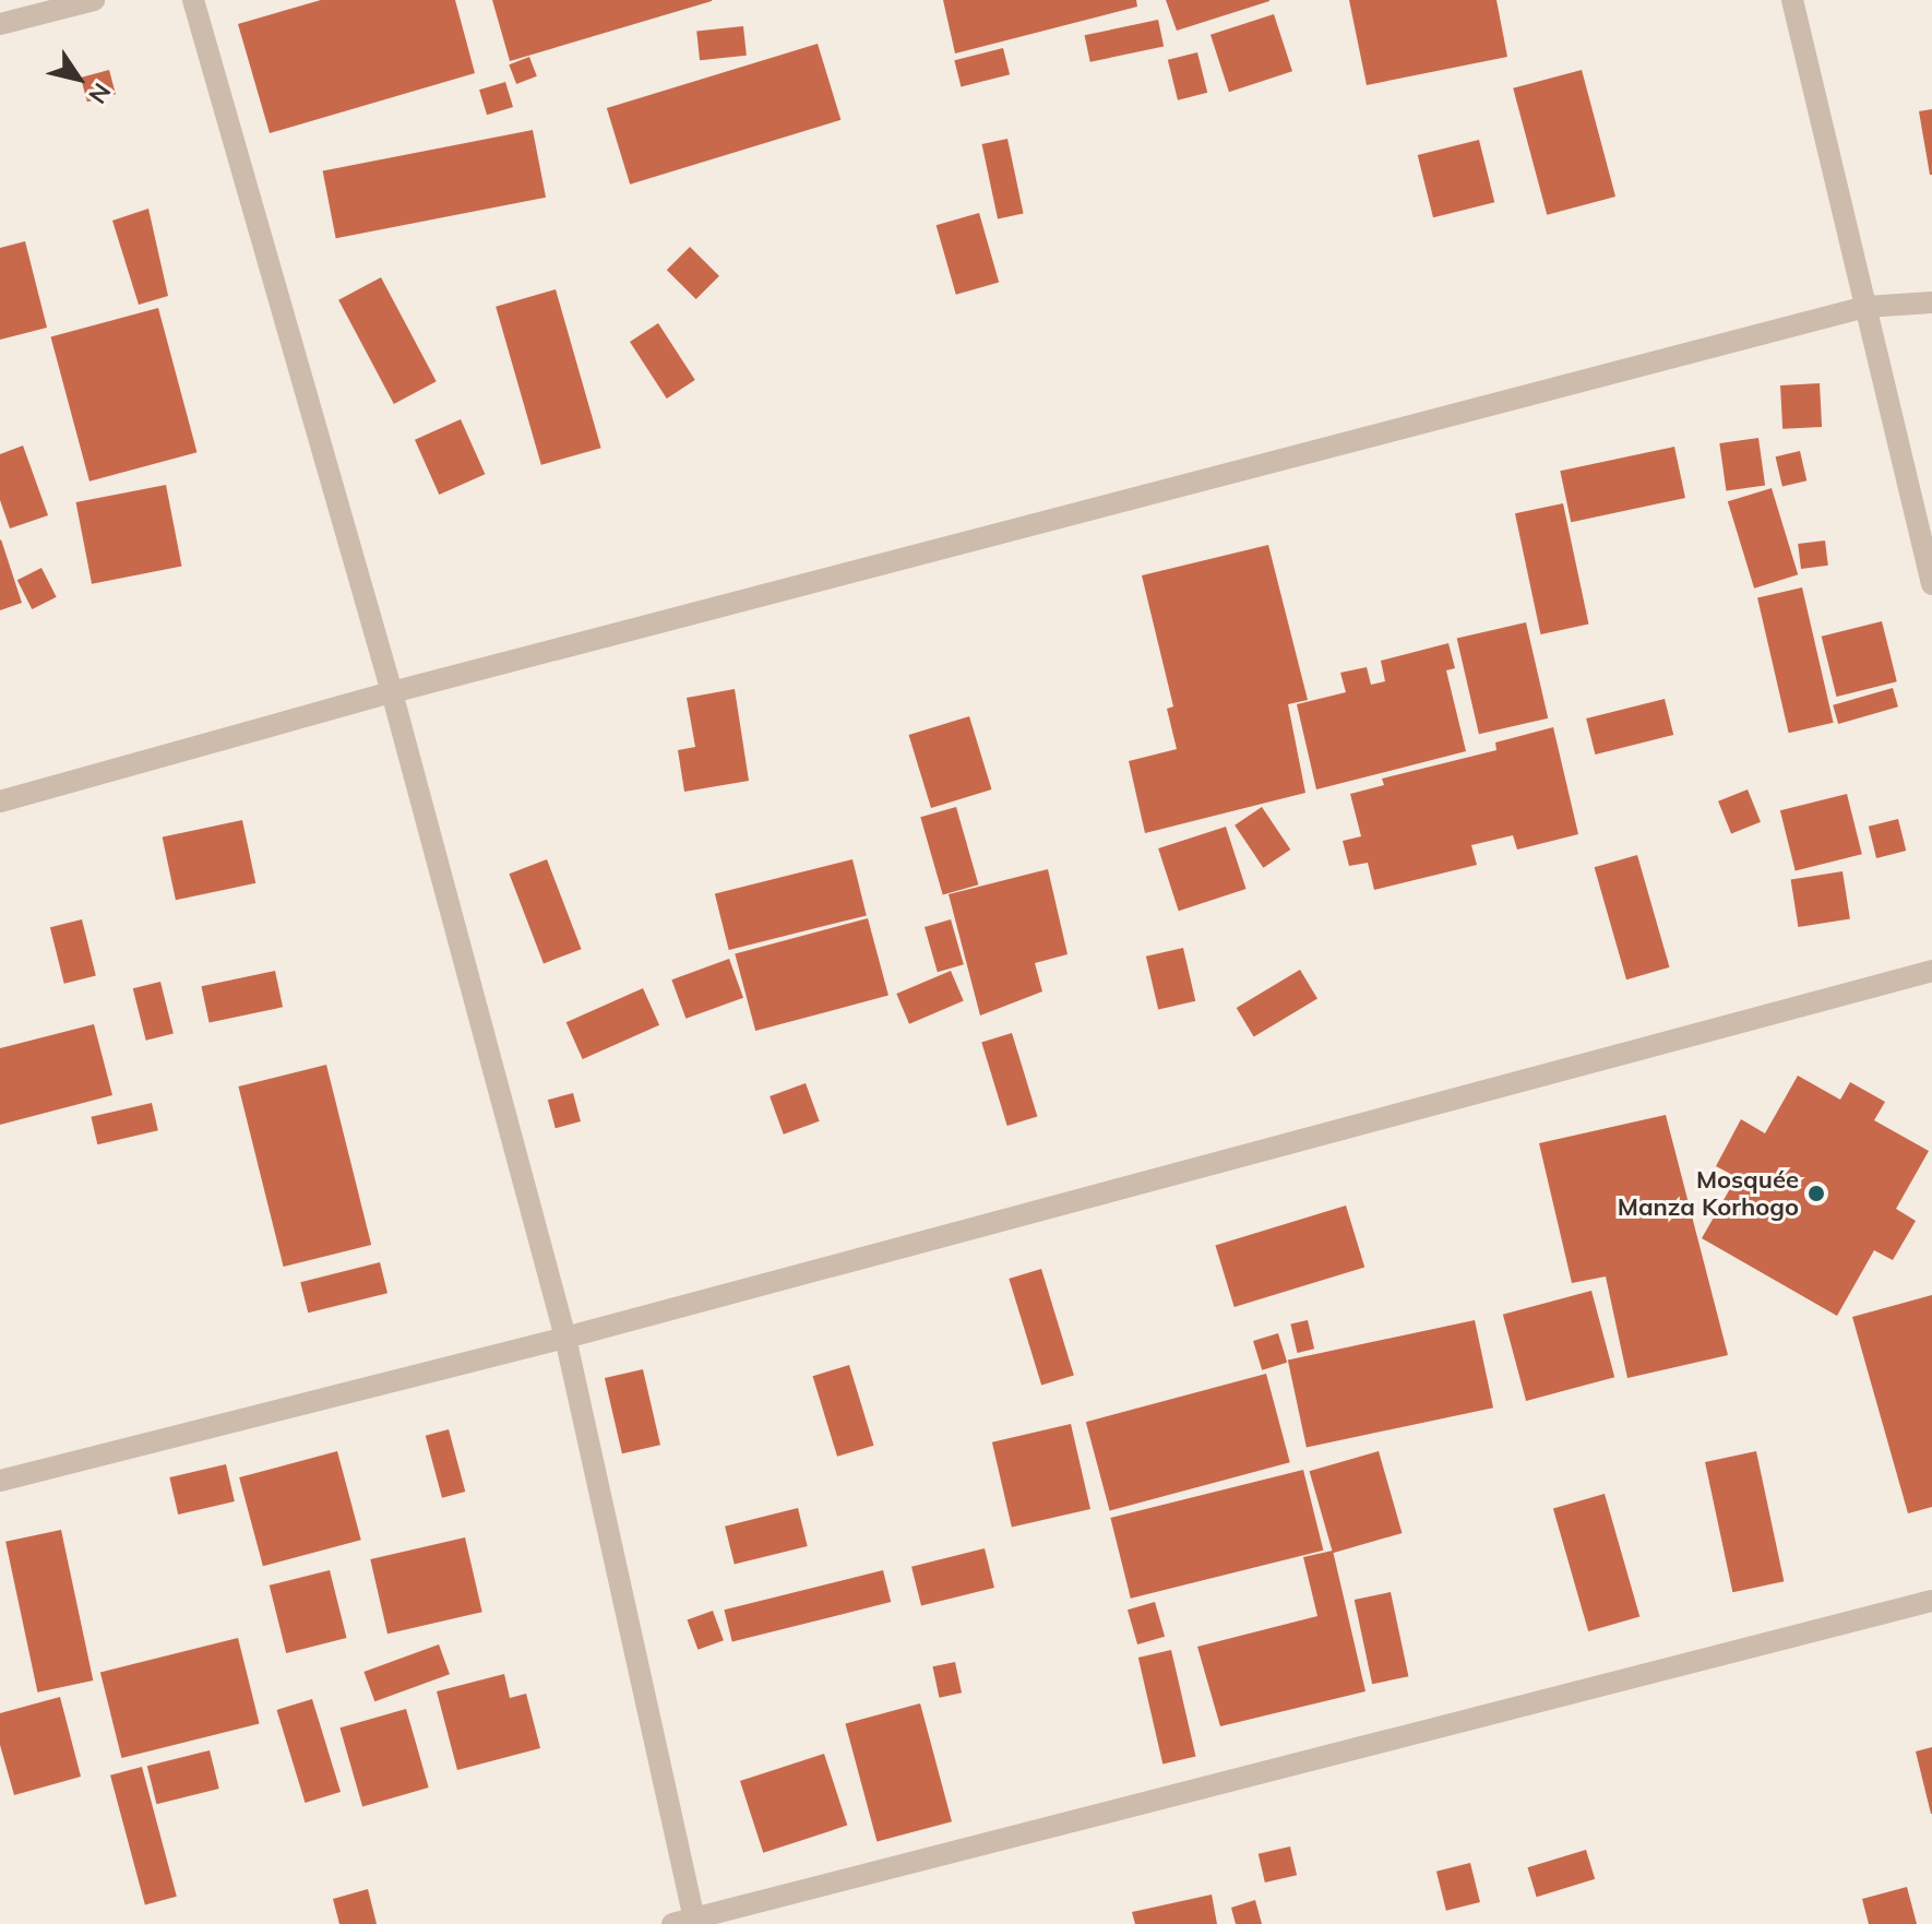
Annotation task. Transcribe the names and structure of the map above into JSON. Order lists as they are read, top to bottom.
{
  "places": ["Mosquée Manza Korhogo"],
  "north": "bottom right"
}
